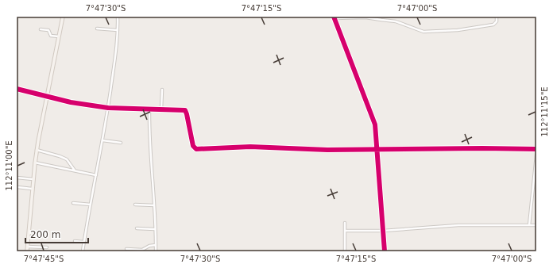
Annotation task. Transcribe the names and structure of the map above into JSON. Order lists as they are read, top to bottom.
{
  "scale_bar": "200 m",
  "coordinates": [
    "7°47'30\"S",
    "7°47'15\"S",
    "7°47'00\"S",
    "112°11'15\"E",
    "112°11'00\"E",
    "7°47'45\"S"
  ]
}
